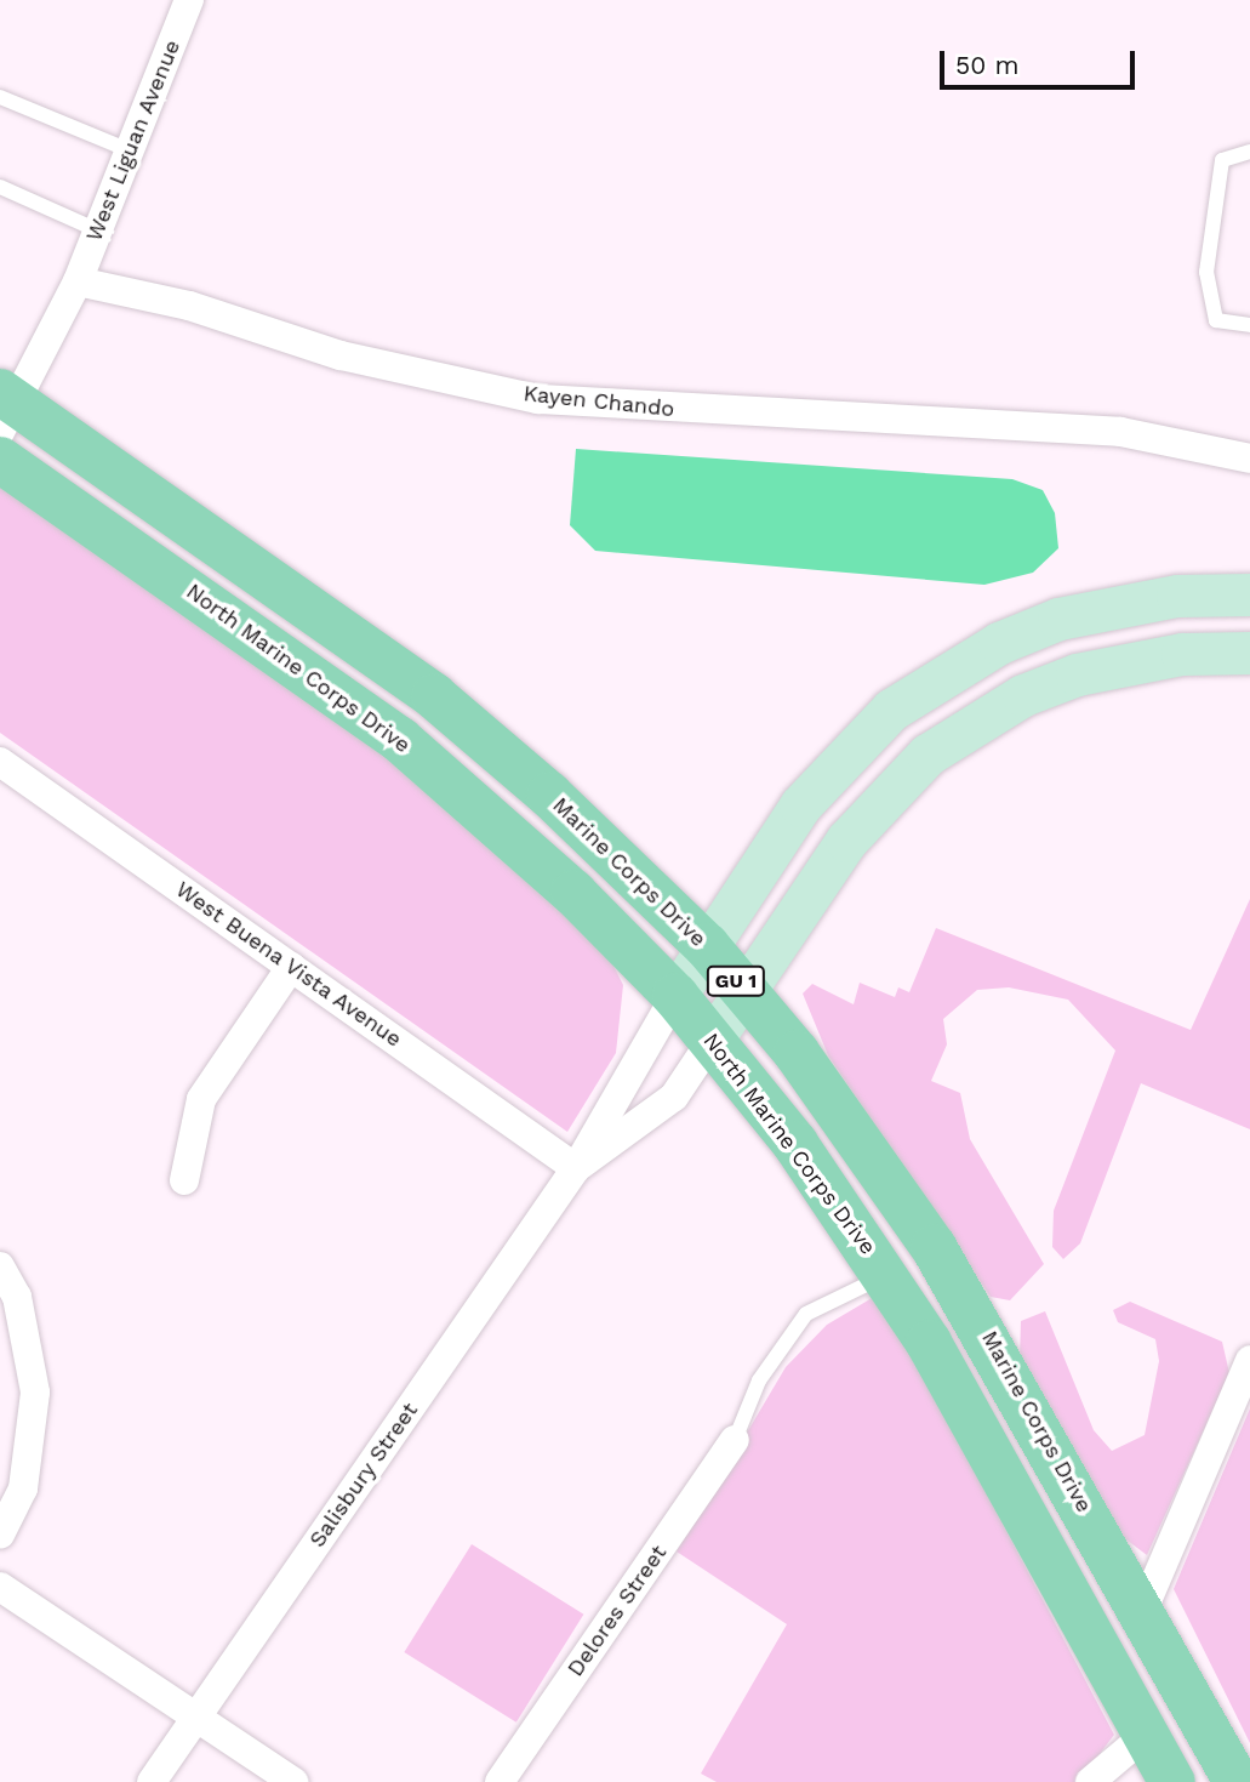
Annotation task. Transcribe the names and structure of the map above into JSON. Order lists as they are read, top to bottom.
{
  "streets": {
    "main road": ["North Marine Corps Drive", "Marine Corps Drive", "GU 1"],
    "street": [
      "West Liguan Avenue",
      "Kayen Chando",
      "West Buena Vista Avenue",
      "Salisbury Street",
      "Delores Street"
    ]
  },
  "crossings": [
    ["West Liguan Avenue", "Kayen Chando"],
    ["North Marine Corps Drive", "Salisbury Street"],
    ["West Buena Vista Avenue", "Salisbury Street"]
  ],
  "scale_bar": "50 m"
}
